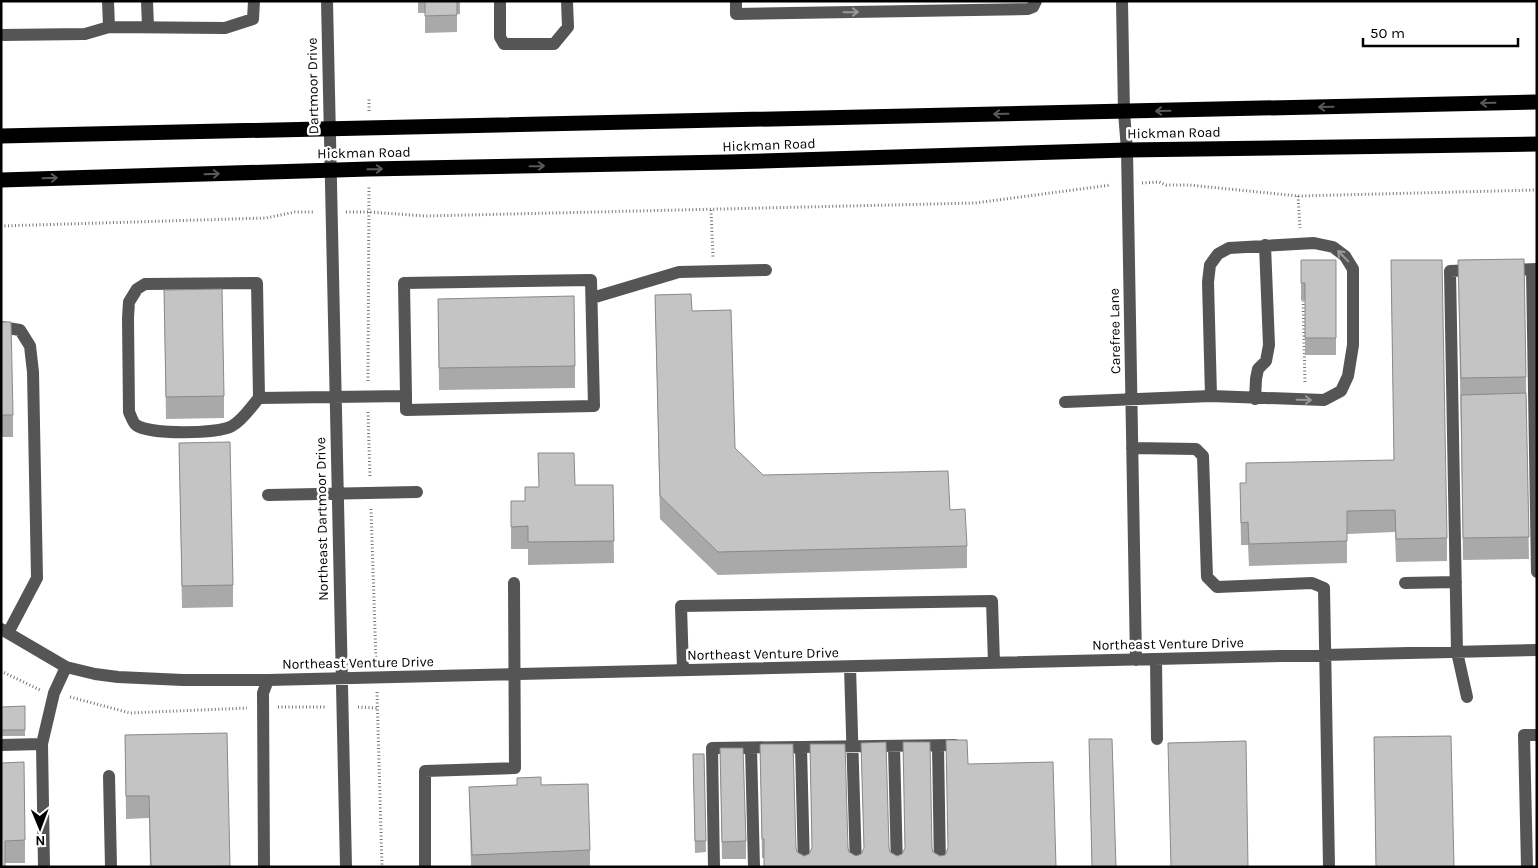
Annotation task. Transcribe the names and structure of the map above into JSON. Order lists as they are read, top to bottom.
{
  "streets": {
    "highway": ["Hickman Road"],
    "street": [
      "Dartmoor Drive",
      "Carefree Lane",
      "Northeast Dartmoor Drive",
      "Northeast Venture Drive"
    ]
  },
  "crossings": [
    ["Dartmoor Drive", "Hickman Road"],
    ["Dartmoor Drive", "Northeast Dartmoor Drive"],
    ["Hickman Road", "Carefree Lane"],
    ["Hickman Road", "Northeast Dartmoor Drive"],
    ["Carefree Lane", "Northeast Venture Drive"],
    ["Northeast Dartmoor Drive", "Northeast Venture Drive"]
  ],
  "scale_bar": "50 m",
  "north": "bottom"
}
